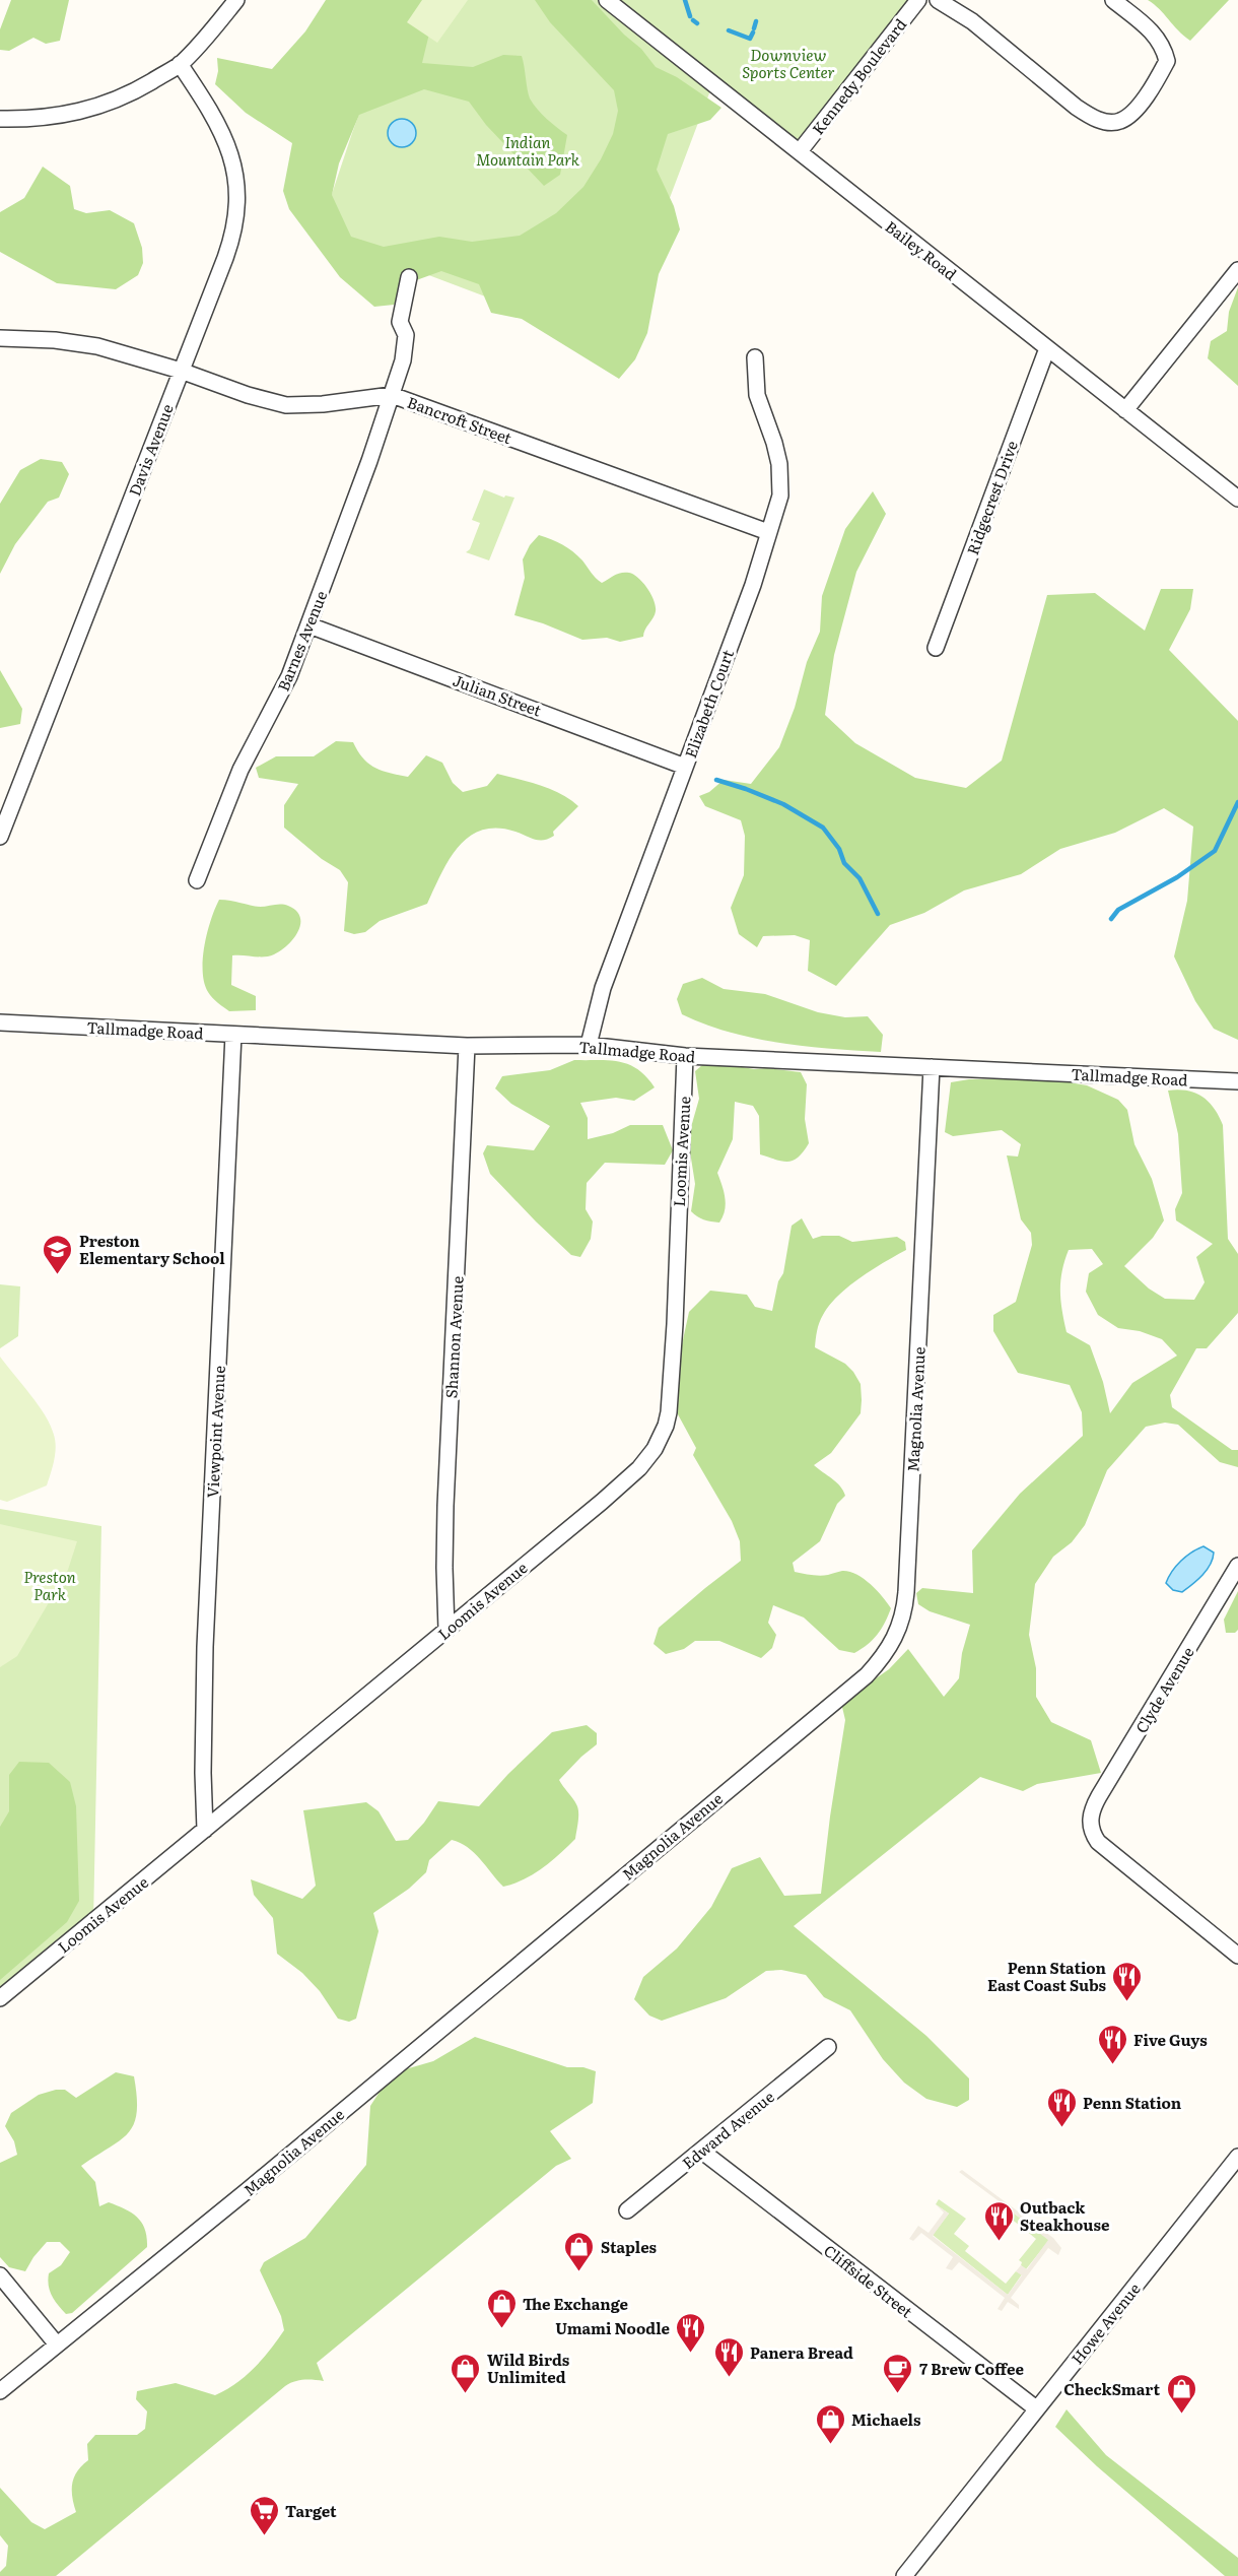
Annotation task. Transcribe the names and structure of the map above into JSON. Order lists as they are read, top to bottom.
{
  "streets": {
    "street": [
      "Kennedy Boulevard",
      "Bailey Road",
      "Bancroft Street",
      "Davis Avenue",
      "Ridgecrest Drive",
      "Barnes Avenue",
      "Julian Street",
      "Elizabeth Court",
      "Tallmadge Road",
      "Loomis Avenue",
      "Shannon Avenue",
      "Magnolia Avenue",
      "Viewpoint Avenue",
      "Clyde Avenue",
      "Edward Avenue",
      "Cliffside Street",
      "Howe Avenue"
    ]
  },
  "crossings": [
    ["Kennedy Boulevard", "Bailey Road"],
    ["Bailey Road", "Ridgecrest Drive"],
    ["Bancroft Street", "Davis Avenue"],
    ["Bancroft Street", "Barnes Avenue"],
    ["Bancroft Street", "Elizabeth Court"],
    ["Barnes Avenue", "Julian Street"],
    ["Julian Street", "Elizabeth Court"],
    ["Elizabeth Court", "Tallmadge Road"],
    ["Tallmadge Road", "Loomis Avenue"],
    ["Tallmadge Road", "Shannon Avenue"],
    ["Tallmadge Road", "Magnolia Avenue"],
    ["Tallmadge Road", "Viewpoint Avenue"],
    ["Loomis Avenue", "Shannon Avenue"],
    ["Loomis Avenue", "Viewpoint Avenue"],
    ["Edward Avenue", "Cliffside Street"],
    ["Cliffside Street", "Howe Avenue"]
  ],
  "parks": ["Downview Sports Center", "Indian Mountain Park", "Preston Park"],
  "places": {
    "school or university": ["Preston Elementary School"],
    "restaurant": [
      "Penn Station East Coast Subs",
      "Five Guys",
      "Penn Station",
      "Outback Steakhouse",
      "Umami Noodle",
      "Panera Bread"
    ],
    "shop": [
      "Staples",
      "The Exchange",
      "Wild Birds Unlimited",
      "CheckSmart",
      "Michaels"
    ],
    "cafe": ["7 Brew Coffee"],
    "supermarket": ["Target"]
  }
}
